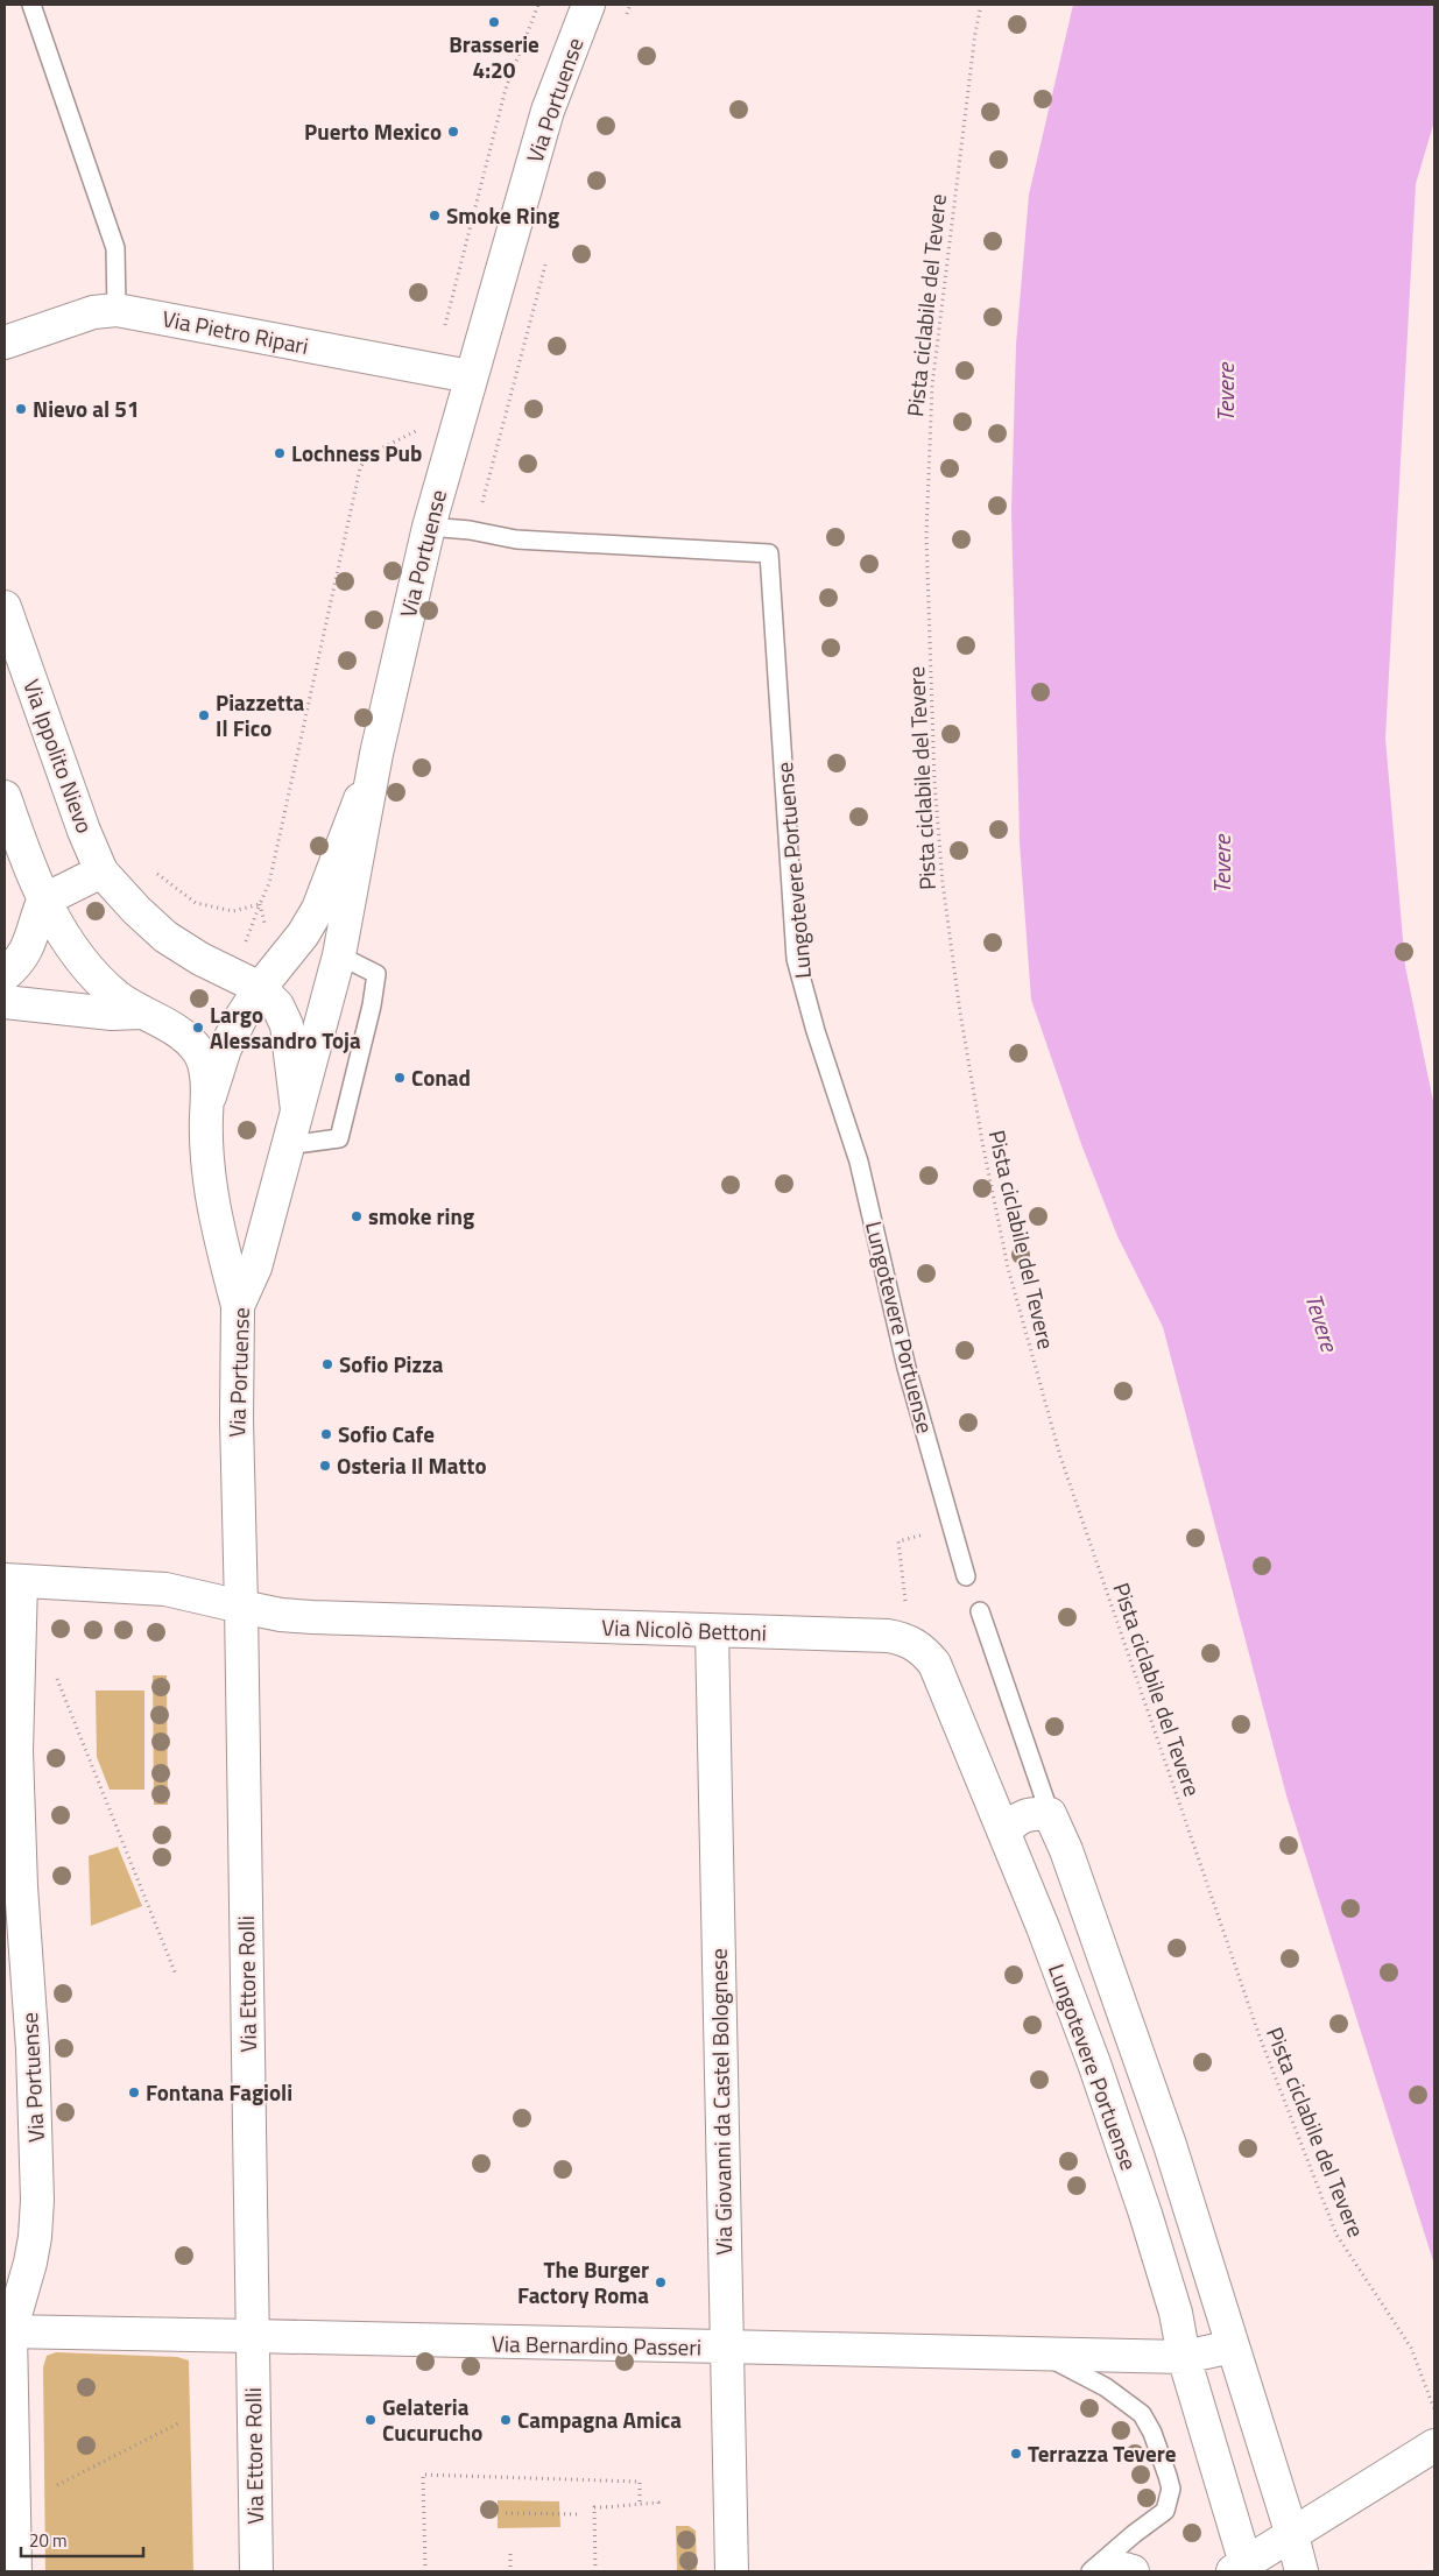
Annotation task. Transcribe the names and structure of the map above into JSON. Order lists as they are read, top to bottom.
{
  "streets": {
    "street": [
      "Via Portuense",
      "Via Pietro Ripari",
      "Via Ippolito Nievo",
      "Lungotevere Portuense",
      "Via Nicolò Bettoni",
      "Via Ettore Rolli",
      "Via Giovanni da Castel Bolognese",
      "Via Bernardino Passeri"
    ],
    "path": ["Pista ciclabile del Tevere"]
  },
  "crossings": [
    ["Via Portuense", "Via Pietro Ripari"],
    ["Via Portuense", "Lungotevere Portuense"],
    ["Via Portuense", "Via Nicolò Bettoni"],
    ["Via Portuense", "Via Ettore Rolli"],
    ["Via Portuense", "Via Bernardino Passeri"],
    ["Lungotevere Portuense", "Via Nicolò Bettoni"],
    ["Lungotevere Portuense", "Via Bernardino Passeri"],
    ["Via Nicolò Bettoni", "Via Ettore Rolli"],
    ["Via Nicolò Bettoni", "Via Giovanni da Castel Bolognese"],
    ["Via Ettore Rolli", "Via Bernardino Passeri"],
    ["Via Giovanni da Castel Bolognese", "Via Bernardino Passeri"]
  ],
  "water": ["Tevere"],
  "places": [
    "Brasserie 4:20",
    "Puerto Mexico",
    "Smoke Ring",
    "Nievo al 51",
    "Lochness Pub",
    "Piazzetta Il Fico",
    "Largo Alessandro Toja",
    "Conad",
    "smoke ring",
    "Sofio Pizza",
    "Sofio Cafe",
    "Osteria Il Matto",
    "Fontana Fagioli",
    "The Burger Factory Roma",
    "Gelateria Cucurucho",
    "Campagna Amica",
    "Terrazza Tevere"
  ],
  "scale_bar": "20 m"
}
